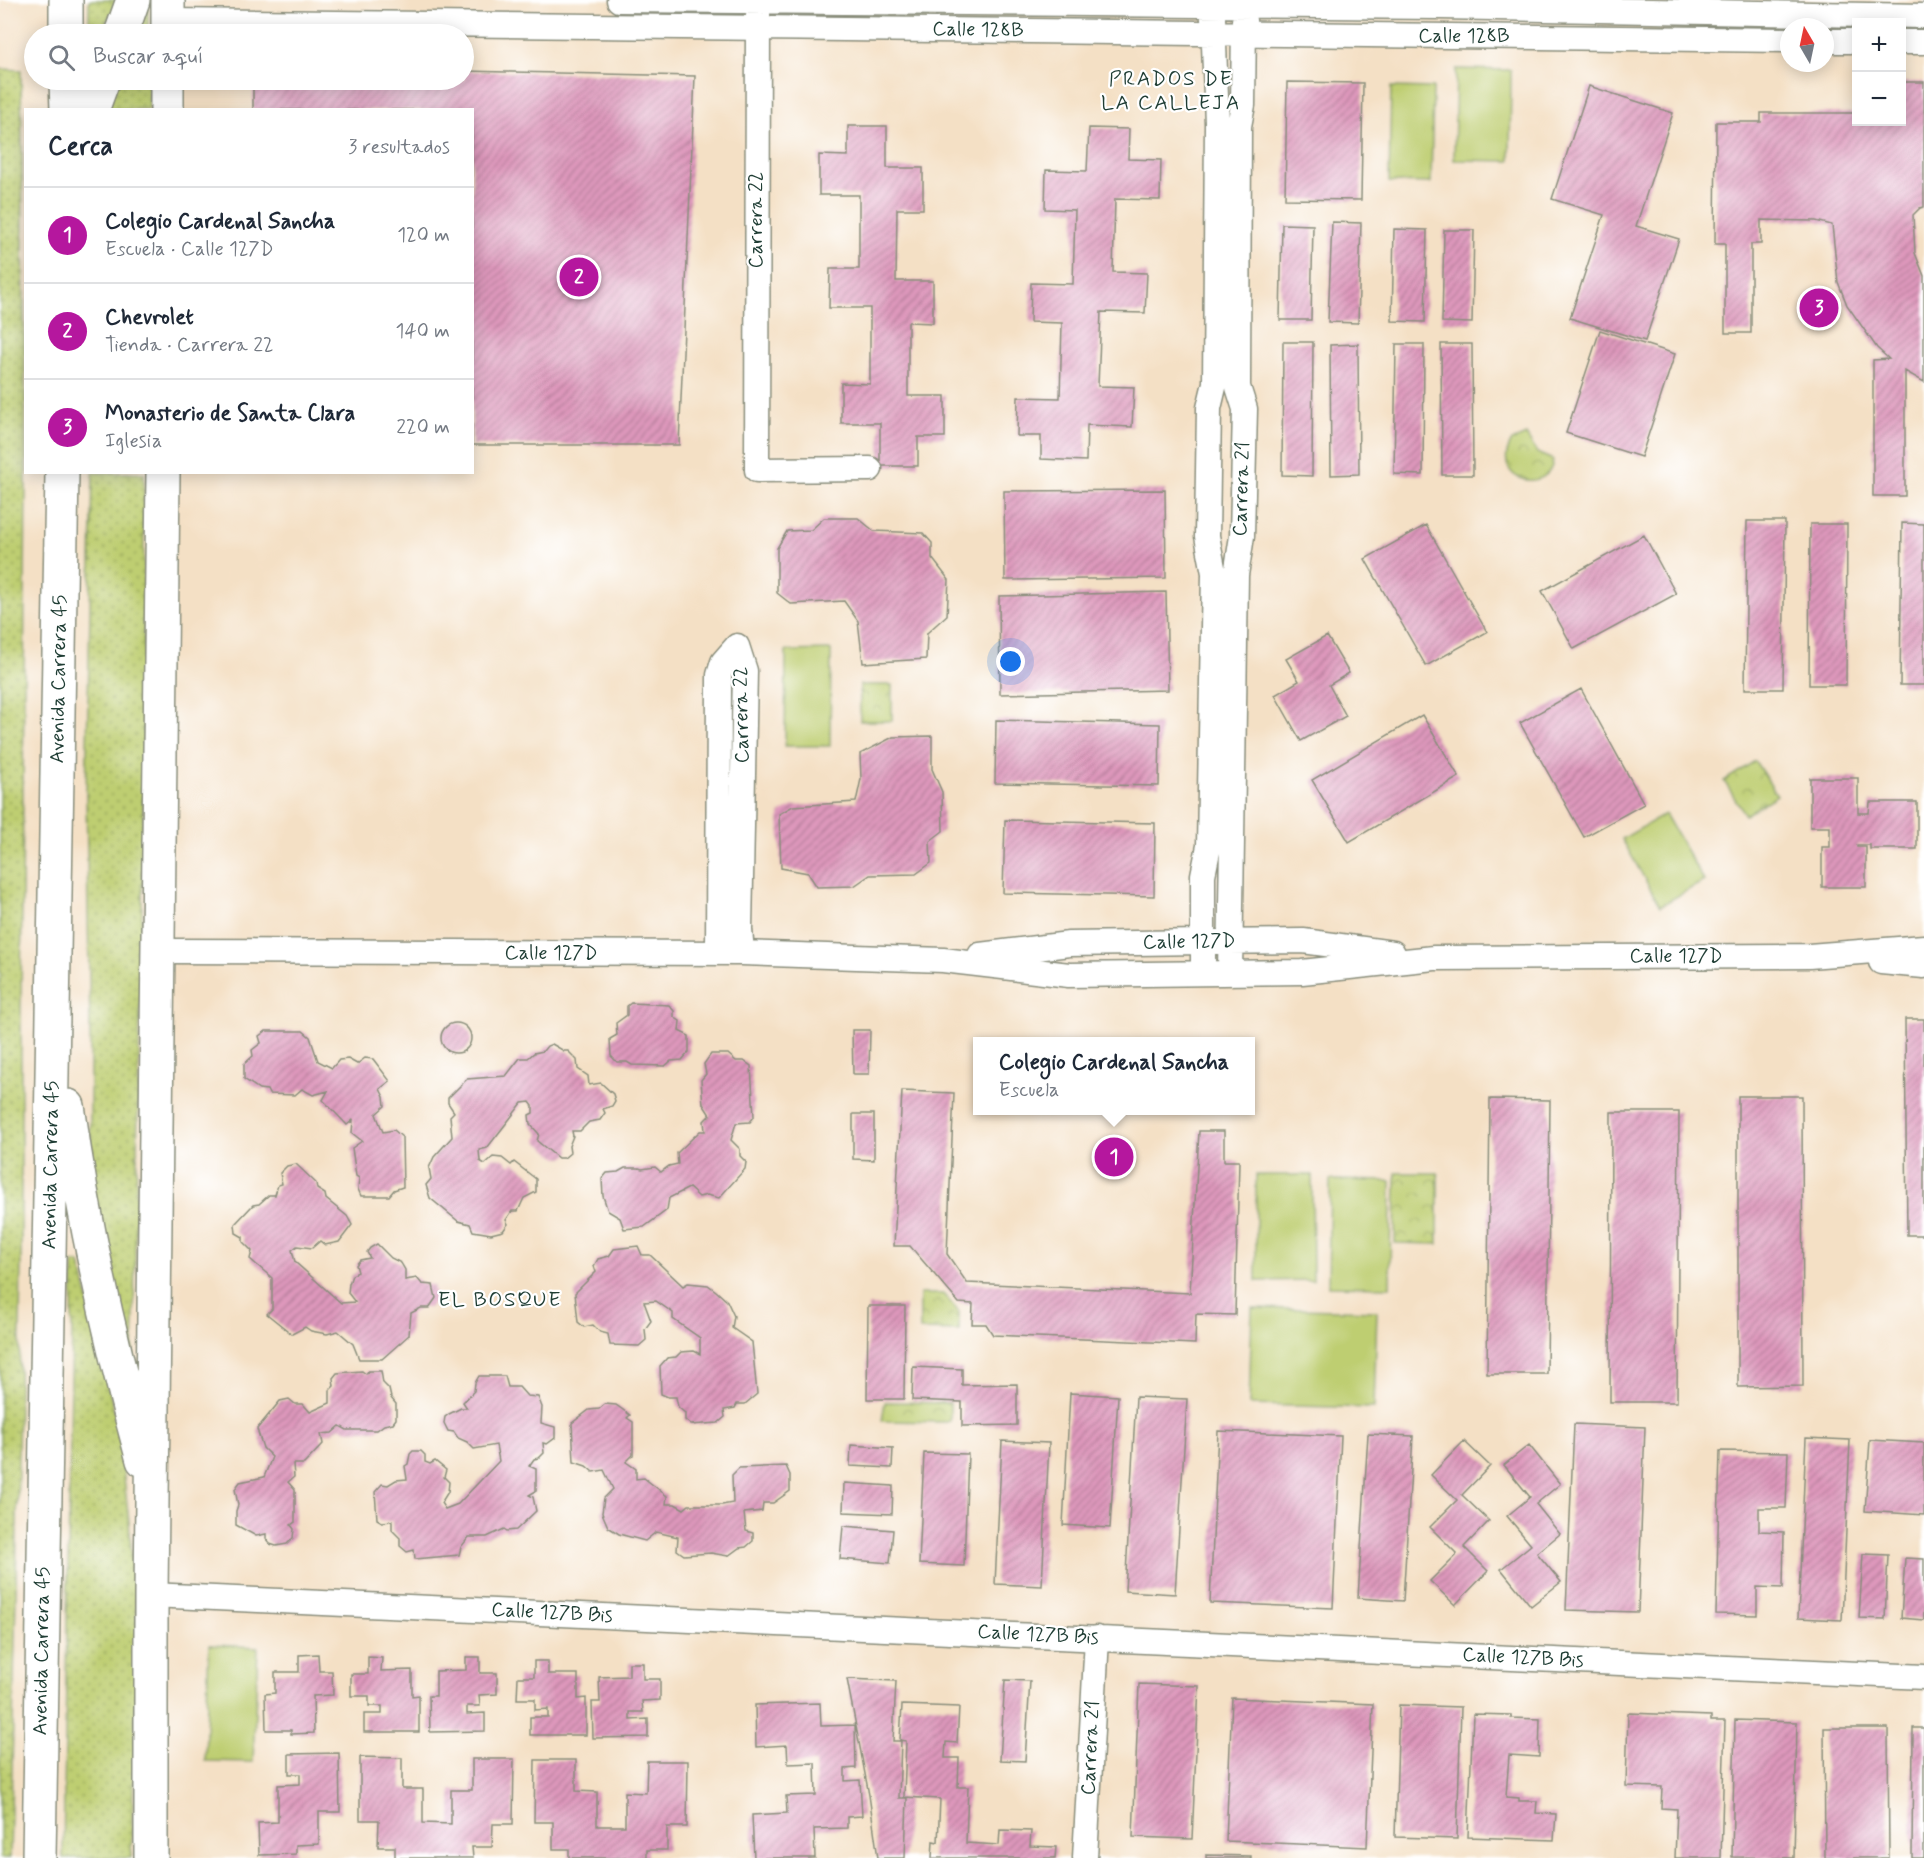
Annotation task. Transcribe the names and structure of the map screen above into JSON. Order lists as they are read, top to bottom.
{
  "streets": {
    "highway": ["Avenida Carrera 45"],
    "street": [
      "Calle 128B",
      "Carrera 22",
      "Carrera 21",
      "Calle 127D",
      "Calle 127B Bis"
    ]
  },
  "crossings": [
    ["Calle 128B", "Carrera 22"],
    ["Calle 128B", "Carrera 21"],
    ["Carrera 22", "Calle 127D"],
    ["Carrera 21", "Calle 127D"],
    ["Carrera 21", "Calle 127B Bis"]
  ],
  "districts": ["PRADOS DE LA CALLEJA", "EL BOSQUE"],
  "north": "top",
  "page": {
    "map_buttons": ["+", "−"],
    "search": "Buscar aquí",
    "heading": ["Cerca", "3 resultados"],
    "list": [
      {
        "mark": "1",
        "name": "Colegio Cardenal Sancha",
        "note": "Escuela · Calle 127D",
        "value": "120 m"
      },
      {
        "mark": "2",
        "name": "Chevrolet",
        "note": "Tienda · Carrera 22",
        "value": "140 m"
      },
      {
        "mark": "3",
        "name": "Monasterio de Santa Clara",
        "note": "Iglesia",
        "value": "220 m"
      }
    ],
    "pins": ["2", "3", "1"],
    "popup": ["Colegio Cardenal Sancha", "Escuela"]
  }
}
